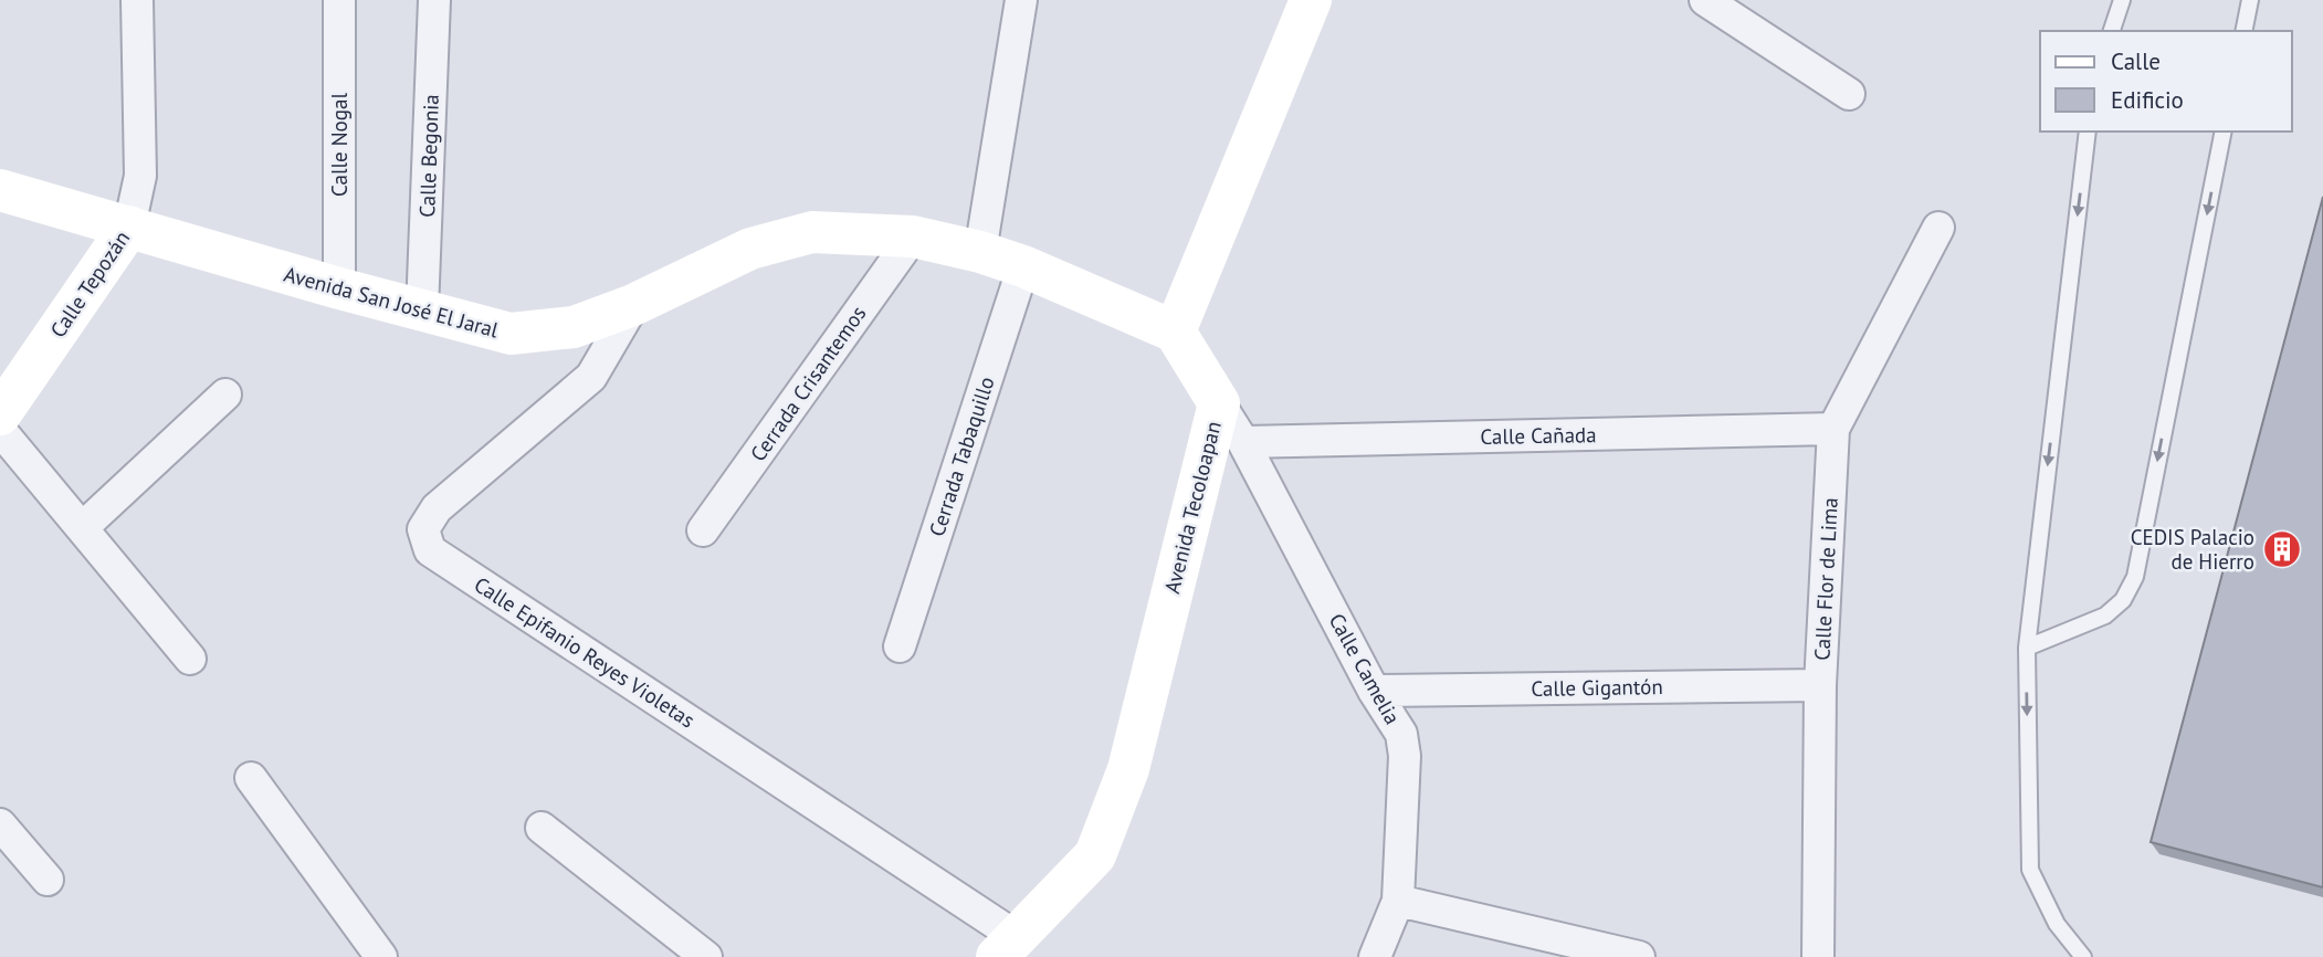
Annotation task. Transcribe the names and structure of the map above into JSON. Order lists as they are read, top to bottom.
{
  "streets": {
    "street": [
      "Calle Nogal",
      "Calle Begonia",
      "Calle Tepozán",
      "Avenida San José El Jaral",
      "Cerrada Crisantemos",
      "Calle Cañada",
      "Cerrada Tabaquillo",
      "Avenida Tecoloapan",
      "Calle Flor de Lima",
      "Calle Epifanio Reyes Violetas",
      "Calle Camelia",
      "Calle Gigantón"
    ]
  },
  "crossings": [
    ["Calle Nogal", "Avenida San José El Jaral"],
    ["Calle Begonia", "Avenida San José El Jaral"],
    ["Calle Tepozán", "Avenida San José El Jaral"],
    ["Avenida San José El Jaral", "Cerrada Crisantemos"],
    ["Avenida San José El Jaral", "Cerrada Tabaquillo"],
    ["Avenida San José El Jaral", "Avenida Tecoloapan"],
    ["Avenida San José El Jaral", "Calle Epifanio Reyes Violetas"],
    ["Calle Cañada", "Calle Flor de Lima"],
    ["Calle Cañada", "Calle Camelia"],
    ["Avenida Tecoloapan", "Calle Epifanio Reyes Violetas"],
    ["Avenida Tecoloapan", "Calle Camelia"],
    ["Calle Flor de Lima", "Calle Gigantón"],
    ["Calle Camelia", "Calle Gigantón"]
  ],
  "places": {
    "building": ["CEDIS Palacio de Hierro"]
  },
  "legend": ["Calle", "Edificio"]
}
